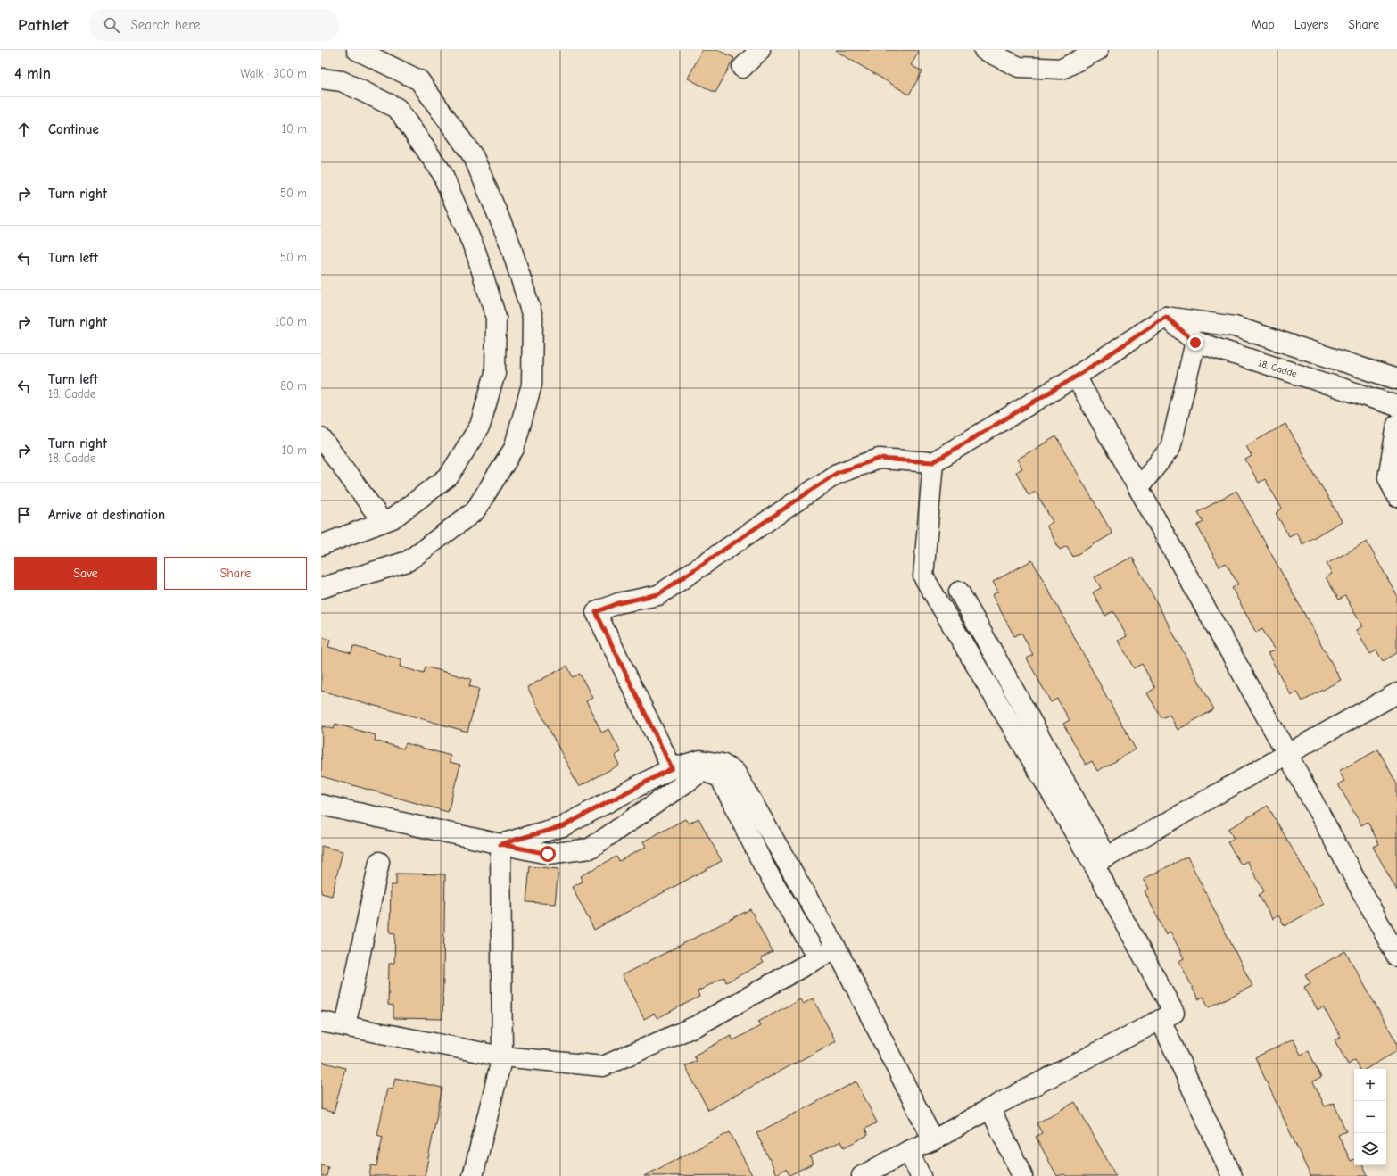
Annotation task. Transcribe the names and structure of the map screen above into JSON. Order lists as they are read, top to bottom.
{
  "streets": {
    "street": ["18. Cadde"]
  },
  "page": {
    "header": "Pathlet",
    "search": "Search here",
    "nav": ["Map", "Layers", "Share"],
    "heading": ["4 min", "Walk · 300 m"],
    "list": [
      ["Continue", "10 m"],
      ["Turn right", "50 m"],
      ["Turn left", "50 m"],
      ["Turn right", "100 m"],
      ["Turn left", "18. Cadde", "80 m"],
      ["Turn right", "18. Cadde", "10 m"],
      "Arrive at destination"
    ],
    "buttons": ["Save", "Share"],
    "map_buttons": ["+", "−"]
  }
}
